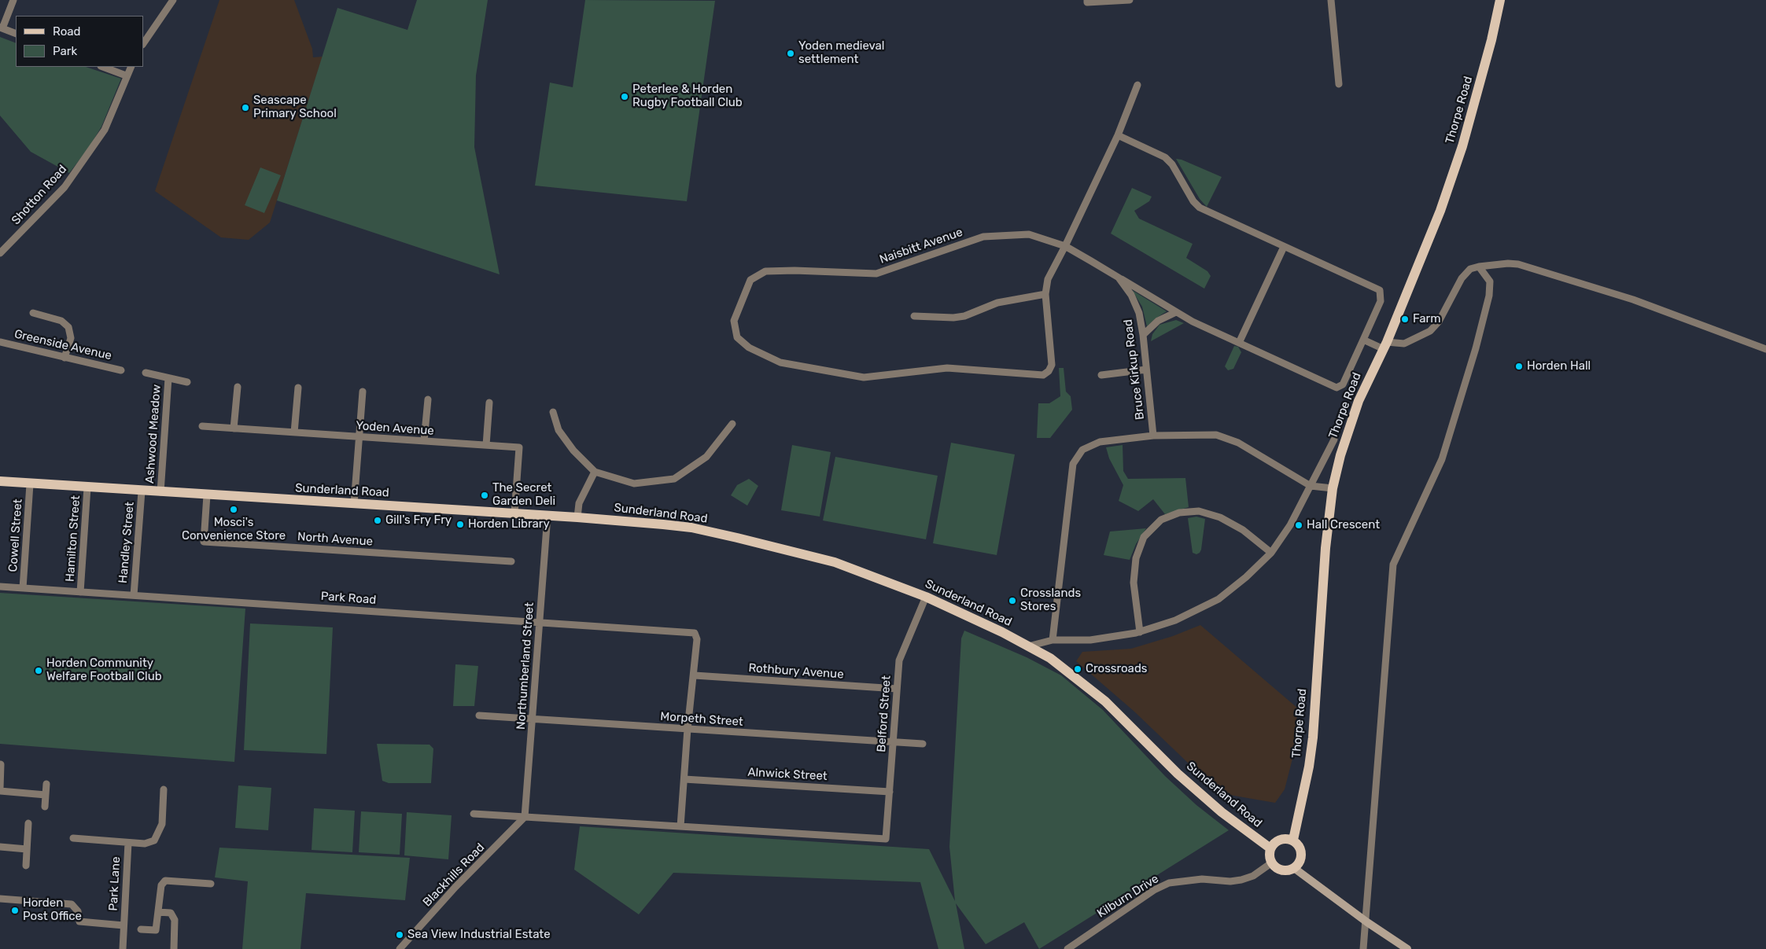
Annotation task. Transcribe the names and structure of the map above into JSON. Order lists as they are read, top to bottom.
{
  "streets": {
    "main road": ["Thorpe Road", "Sunderland Road"],
    "street": [
      "Shotton Road",
      "Naisbitt Avenue",
      "Greenside Avenue",
      "Bruce Kirkup Road",
      "Yoden Avenue",
      "Ashwood Meadow",
      "Cowell Street",
      "Hamilton Street",
      "North Avenue",
      "Handley Street",
      "Park Road",
      "Northumberland Street",
      "Rothbury Avenue",
      "Belford Street",
      "Morpeth Street",
      "Alnwick Street",
      "Blackhills Road",
      "Park Lane",
      "Kilburn Drive"
    ]
  },
  "crossings": [
    ["Thorpe Road", "Sunderland Road"],
    ["Thorpe Road", "Kilburn Drive"],
    ["Naisbitt Avenue", "Bruce Kirkup Road"],
    ["Yoden Avenue", "Sunderland Road"],
    ["Ashwood Meadow", "Sunderland Road"],
    ["Sunderland Road", "Cowell Street"],
    ["Sunderland Road", "Hamilton Street"],
    ["Sunderland Road", "North Avenue"],
    ["Sunderland Road", "Handley Street"],
    ["Sunderland Road", "Northumberland Street"],
    ["Sunderland Road", "Belford Street"],
    ["Sunderland Road", "Kilburn Drive"],
    ["Cowell Street", "Park Road"],
    ["Hamilton Street", "Park Road"],
    ["Handley Street", "Park Road"],
    ["Park Road", "Northumberland Street"],
    ["Park Road", "Rothbury Avenue"],
    ["Northumberland Street", "Morpeth Street"],
    ["Northumberland Street", "Blackhills Road"],
    ["Rothbury Avenue", "Belford Street"],
    ["Belford Street", "Morpeth Street"],
    ["Belford Street", "Alnwick Street"]
  ],
  "places": [
    "Yoden medieval settlement",
    "Peterlee & Horden Rugby Football Club",
    "Seascape Primary School",
    "Farm",
    "Horden Hall",
    "The Secret Garden Deli",
    "Mosci's Convenience Store",
    "Gill's Fry Fry",
    "Horden Library",
    "Hall Crescent",
    "Crosslands Stores",
    "Crossroads",
    "Horden Community Welfare Football Club",
    "Horden Post Office",
    "Sea View Industrial Estate"
  ],
  "legend": ["Road", "Park"]
}
